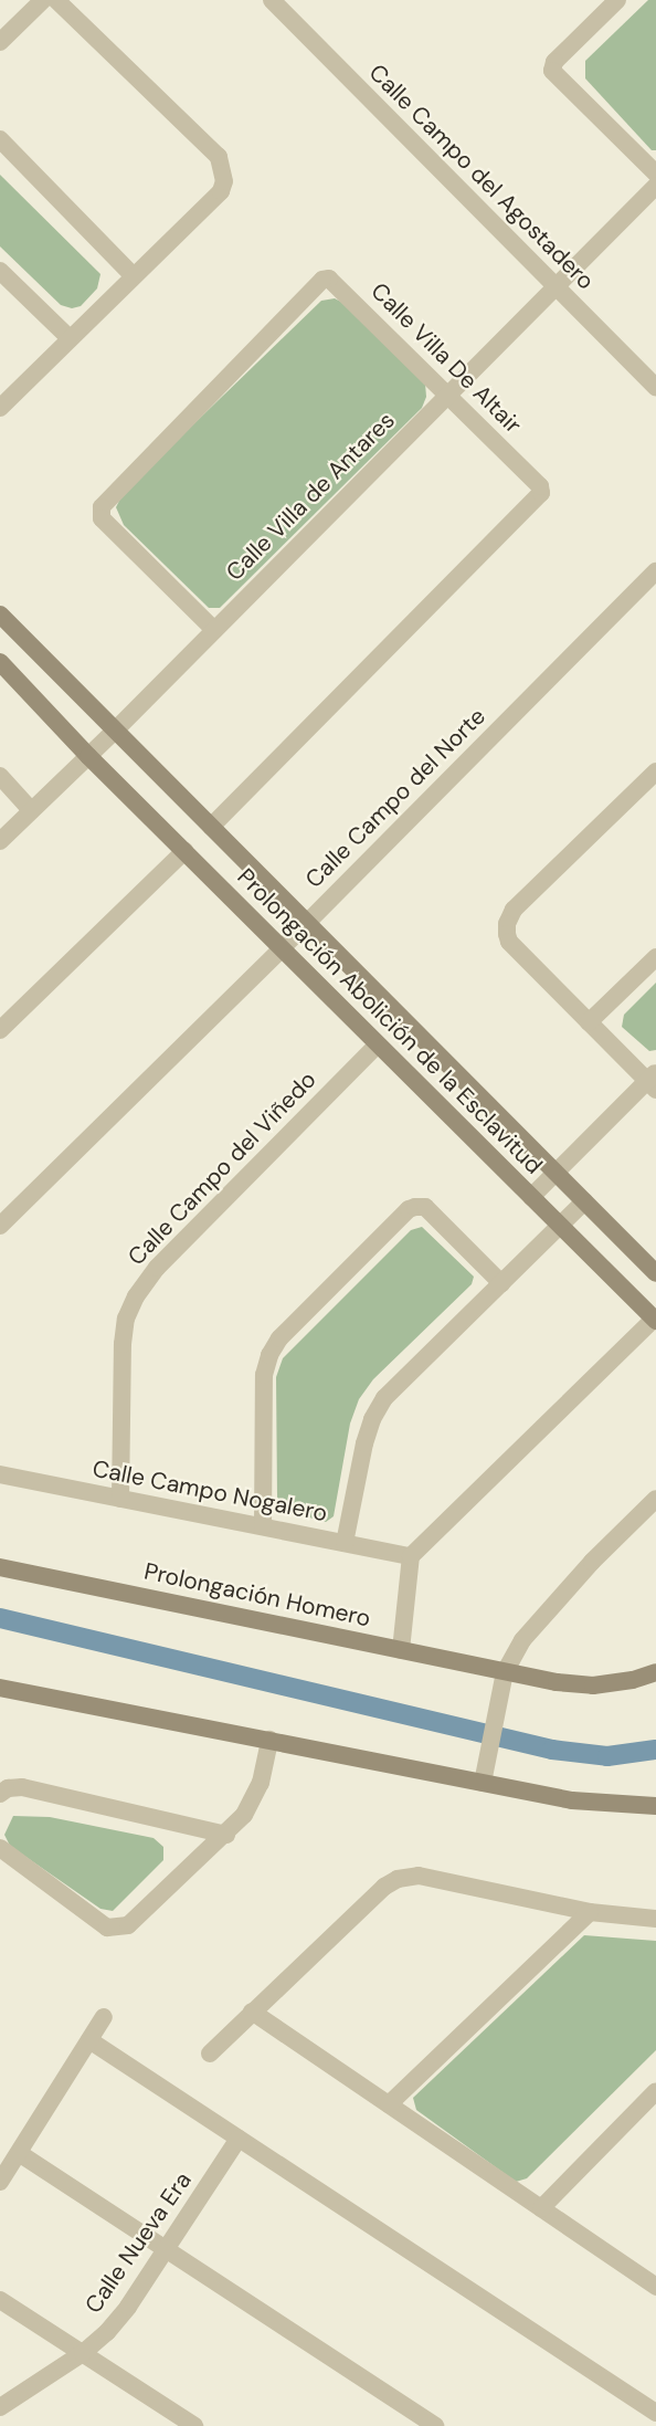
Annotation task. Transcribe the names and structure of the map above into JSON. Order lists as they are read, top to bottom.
{
  "streets": {
    "main road": ["Prolongación Abolición de la Esclavitud", "Prolongación Homero"],
    "street": [
      "Calle Campo del Agostadero",
      "Calle Villa De Altair",
      "Calle Villa de Antares",
      "Calle Campo del Norte",
      "Calle Campo del Viñedo",
      "Calle Campo Nogalero",
      "Calle Nueva Era"
    ]
  },
  "crossings": [
    ["Calle Campo del Agostadero", "Calle Villa de Antares"],
    ["Calle Villa De Altair", "Calle Villa de Antares"],
    ["Calle Villa De Altair", "Prolongación Abolición de la Esclavitud"],
    ["Calle Villa de Antares", "Prolongación Abolición de la Esclavitud"],
    ["Calle Campo del Norte", "Prolongación Abolición de la Esclavitud"],
    ["Prolongación Abolición de la Esclavitud", "Calle Campo del Viñedo"],
    ["Calle Campo del Viñedo", "Calle Campo Nogalero"]
  ]
}
